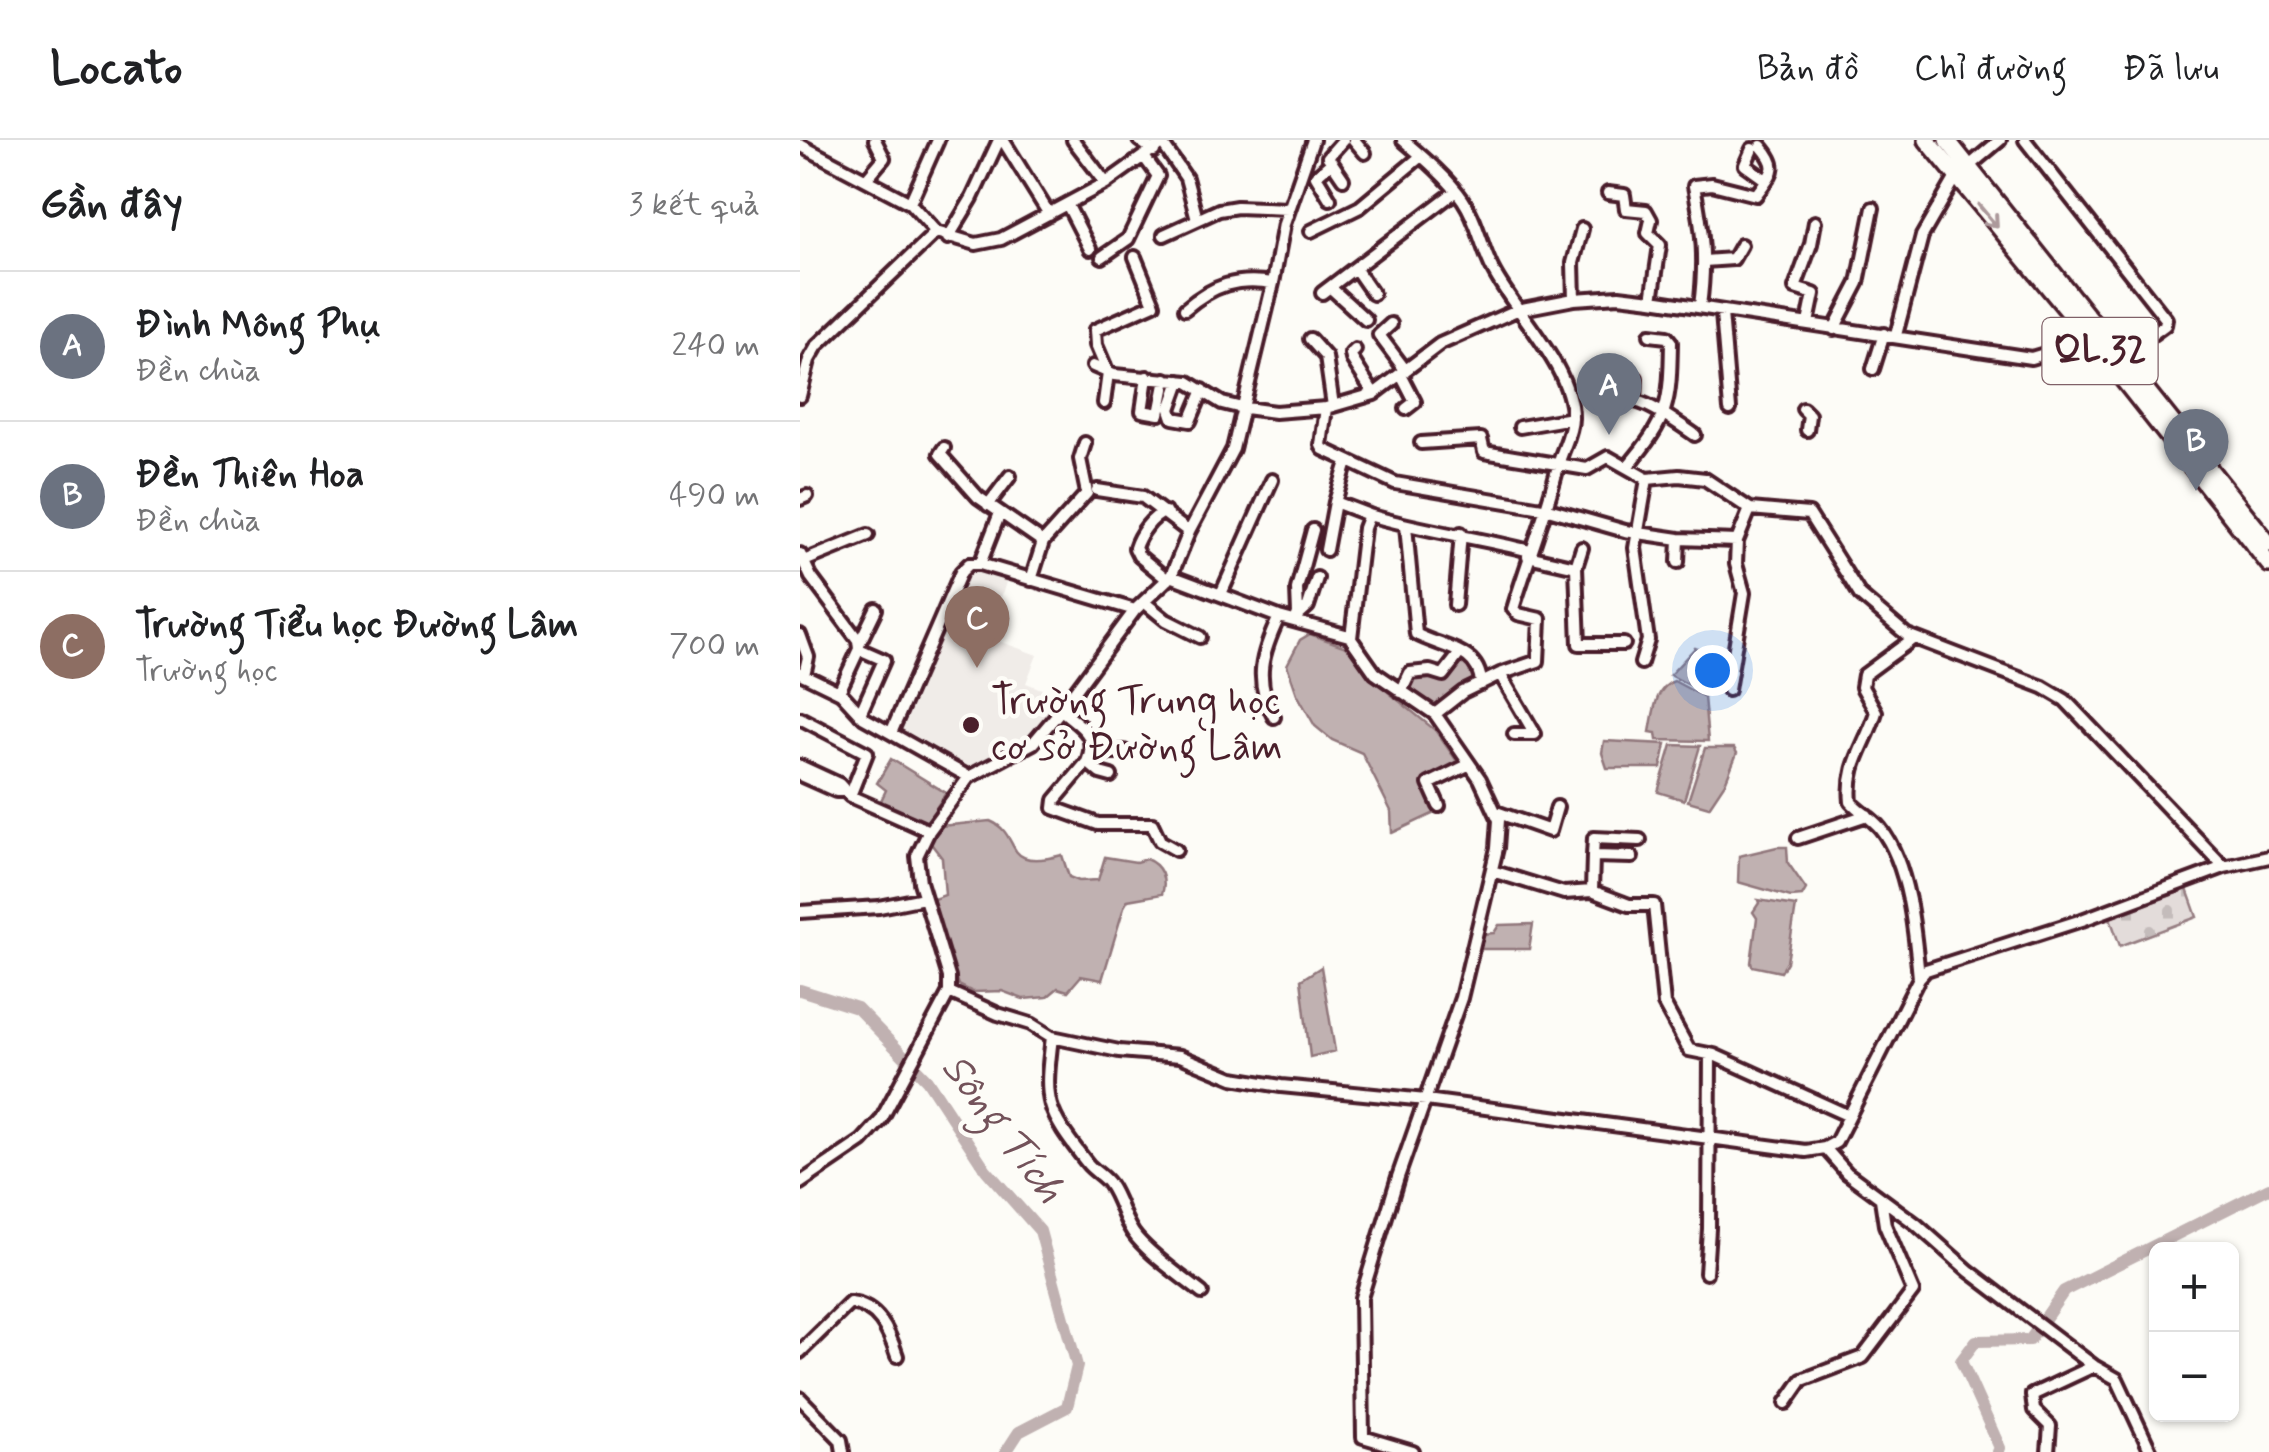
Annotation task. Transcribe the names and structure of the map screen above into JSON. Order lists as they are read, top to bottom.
{
  "streets": {
    "highway": ["QL.32"]
  },
  "water": ["Sông Tích"],
  "places": ["Trường Trung học cơ sở Đường Lâm"],
  "page": {
    "header": "Locato",
    "nav": ["Bản đồ", "Chỉ đường", "Đã lưu"],
    "heading": ["Gần đây", "3 kết quả"],
    "list": [
      {
        "mark": "A",
        "name": "Đình Mông Phụ",
        "note": "Đền chùa",
        "value": "240 m"
      },
      {
        "mark": "B",
        "name": "Đền Thiên Hoa",
        "note": "Đền chùa",
        "value": "490 m"
      },
      {
        "mark": "C",
        "name": "Trường Tiểu học Đường Lâm",
        "note": "Trường học",
        "value": "700 m"
      }
    ],
    "pins": ["A", "B", "C"],
    "map_buttons": ["+", "−"]
  }
}
